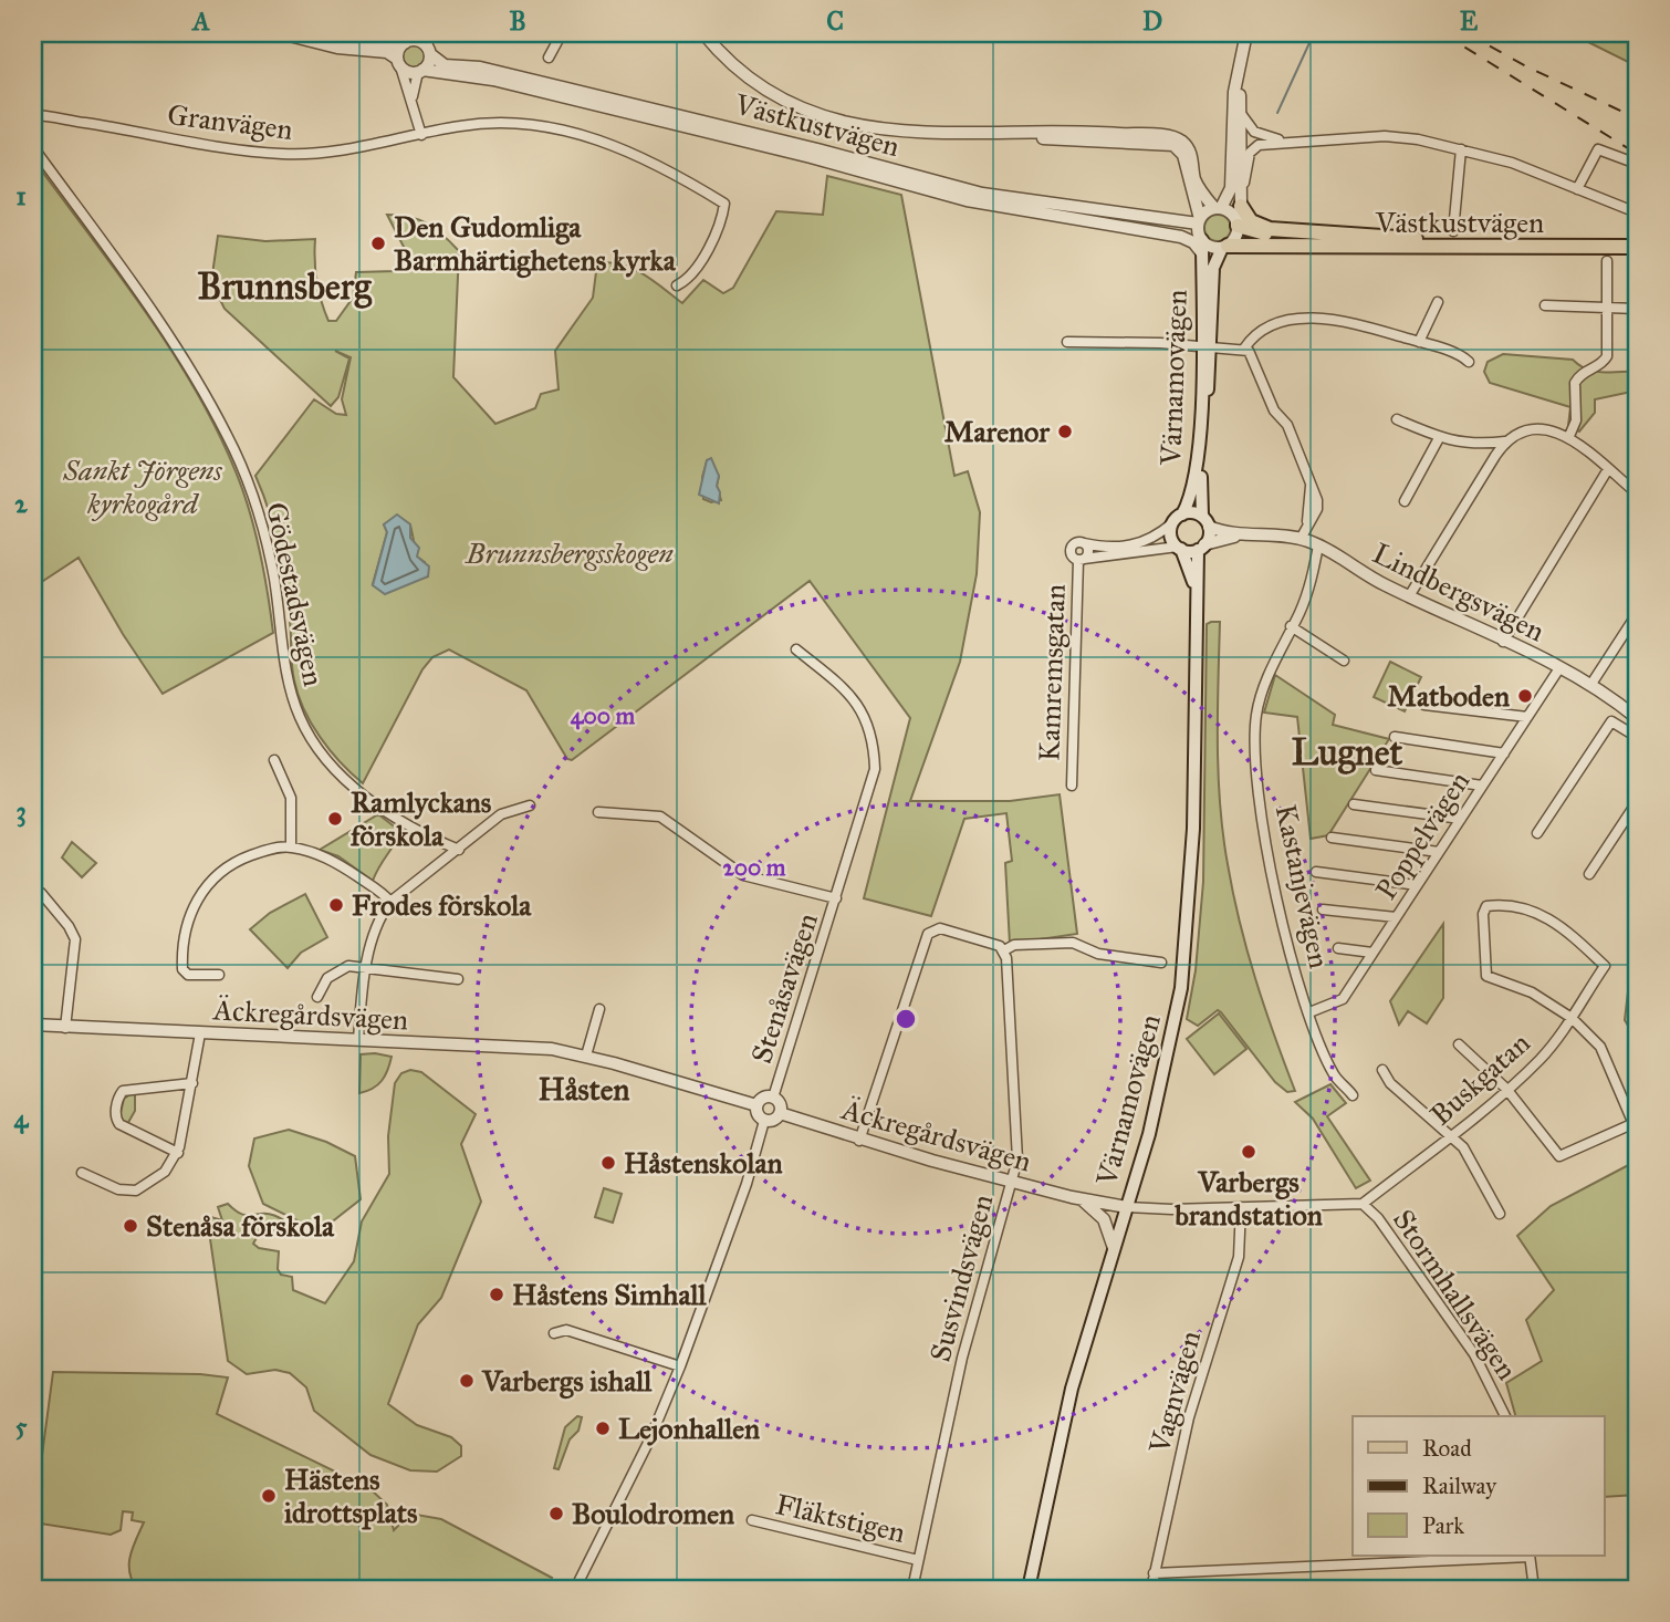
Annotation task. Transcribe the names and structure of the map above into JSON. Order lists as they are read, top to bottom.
{
  "streets": {
    "main road": ["Västkustvägen", "Värnamovägen"],
    "street": [
      "Granvägen",
      "Lindbergsvägen",
      "Gödestadsvägen",
      "Kamremsgatan",
      "Poppelvägen",
      "Kastanjevägen",
      "Stenåsavägen",
      "Äckregårdsvägen",
      "Buskgatan",
      "Susvindsvägen",
      "Stormhallsvägen",
      "Vagnvägen",
      "Fläktstigen"
    ]
  },
  "crossings": [
    ["Västkustvägen", "Värnamovägen"],
    ["Värnamovägen", "Lindbergsvägen"],
    ["Värnamovägen", "Kamremsgatan"],
    ["Värnamovägen", "Äckregårdsvägen"],
    ["Värnamovägen", "Stormhallsvägen"],
    ["Lindbergsvägen", "Kamremsgatan"],
    ["Lindbergsvägen", "Poppelvägen"],
    ["Lindbergsvägen", "Kastanjevägen"],
    ["Poppelvägen", "Kastanjevägen"],
    ["Stenåsavägen", "Äckregårdsvägen"],
    ["Äckregårdsvägen", "Susvindsvägen"],
    ["Äckregårdsvägen", "Stormhallsvägen"],
    ["Buskgatan", "Stormhallsvägen"],
    ["Susvindsvägen", "Fläktstigen"],
    ["Stormhallsvägen", "Vagnvägen"]
  ],
  "districts": ["Brunnsberg", "Lugnet", "Håsten"],
  "parks": ["Sankt Jörgens kyrkogård", "Brunnsbergsskogen"],
  "places": [
    "Den Gudomliga Barmhärtighetens kyrka",
    "Marenor",
    "Matboden",
    "Ramlyckans förskola",
    "Frodes förskola",
    "Varbergs brandstation",
    "Håstenskolan",
    "Stenåsa förskola",
    "Håstens Simhall",
    "Varbergs ishall",
    "Lejonhallen",
    "Hästens idrottsplats",
    "Boulodromen"
  ],
  "legend": ["Road", "Railway", "Park"],
  "grid": {
    "columns": [
      "A",
      "B",
      "C",
      "D",
      "E"
    ],
    "rows": [
      "1",
      "2",
      "3",
      "4",
      "5"
    ]
  },
  "rings": ["400 m", "200 m"]
}
